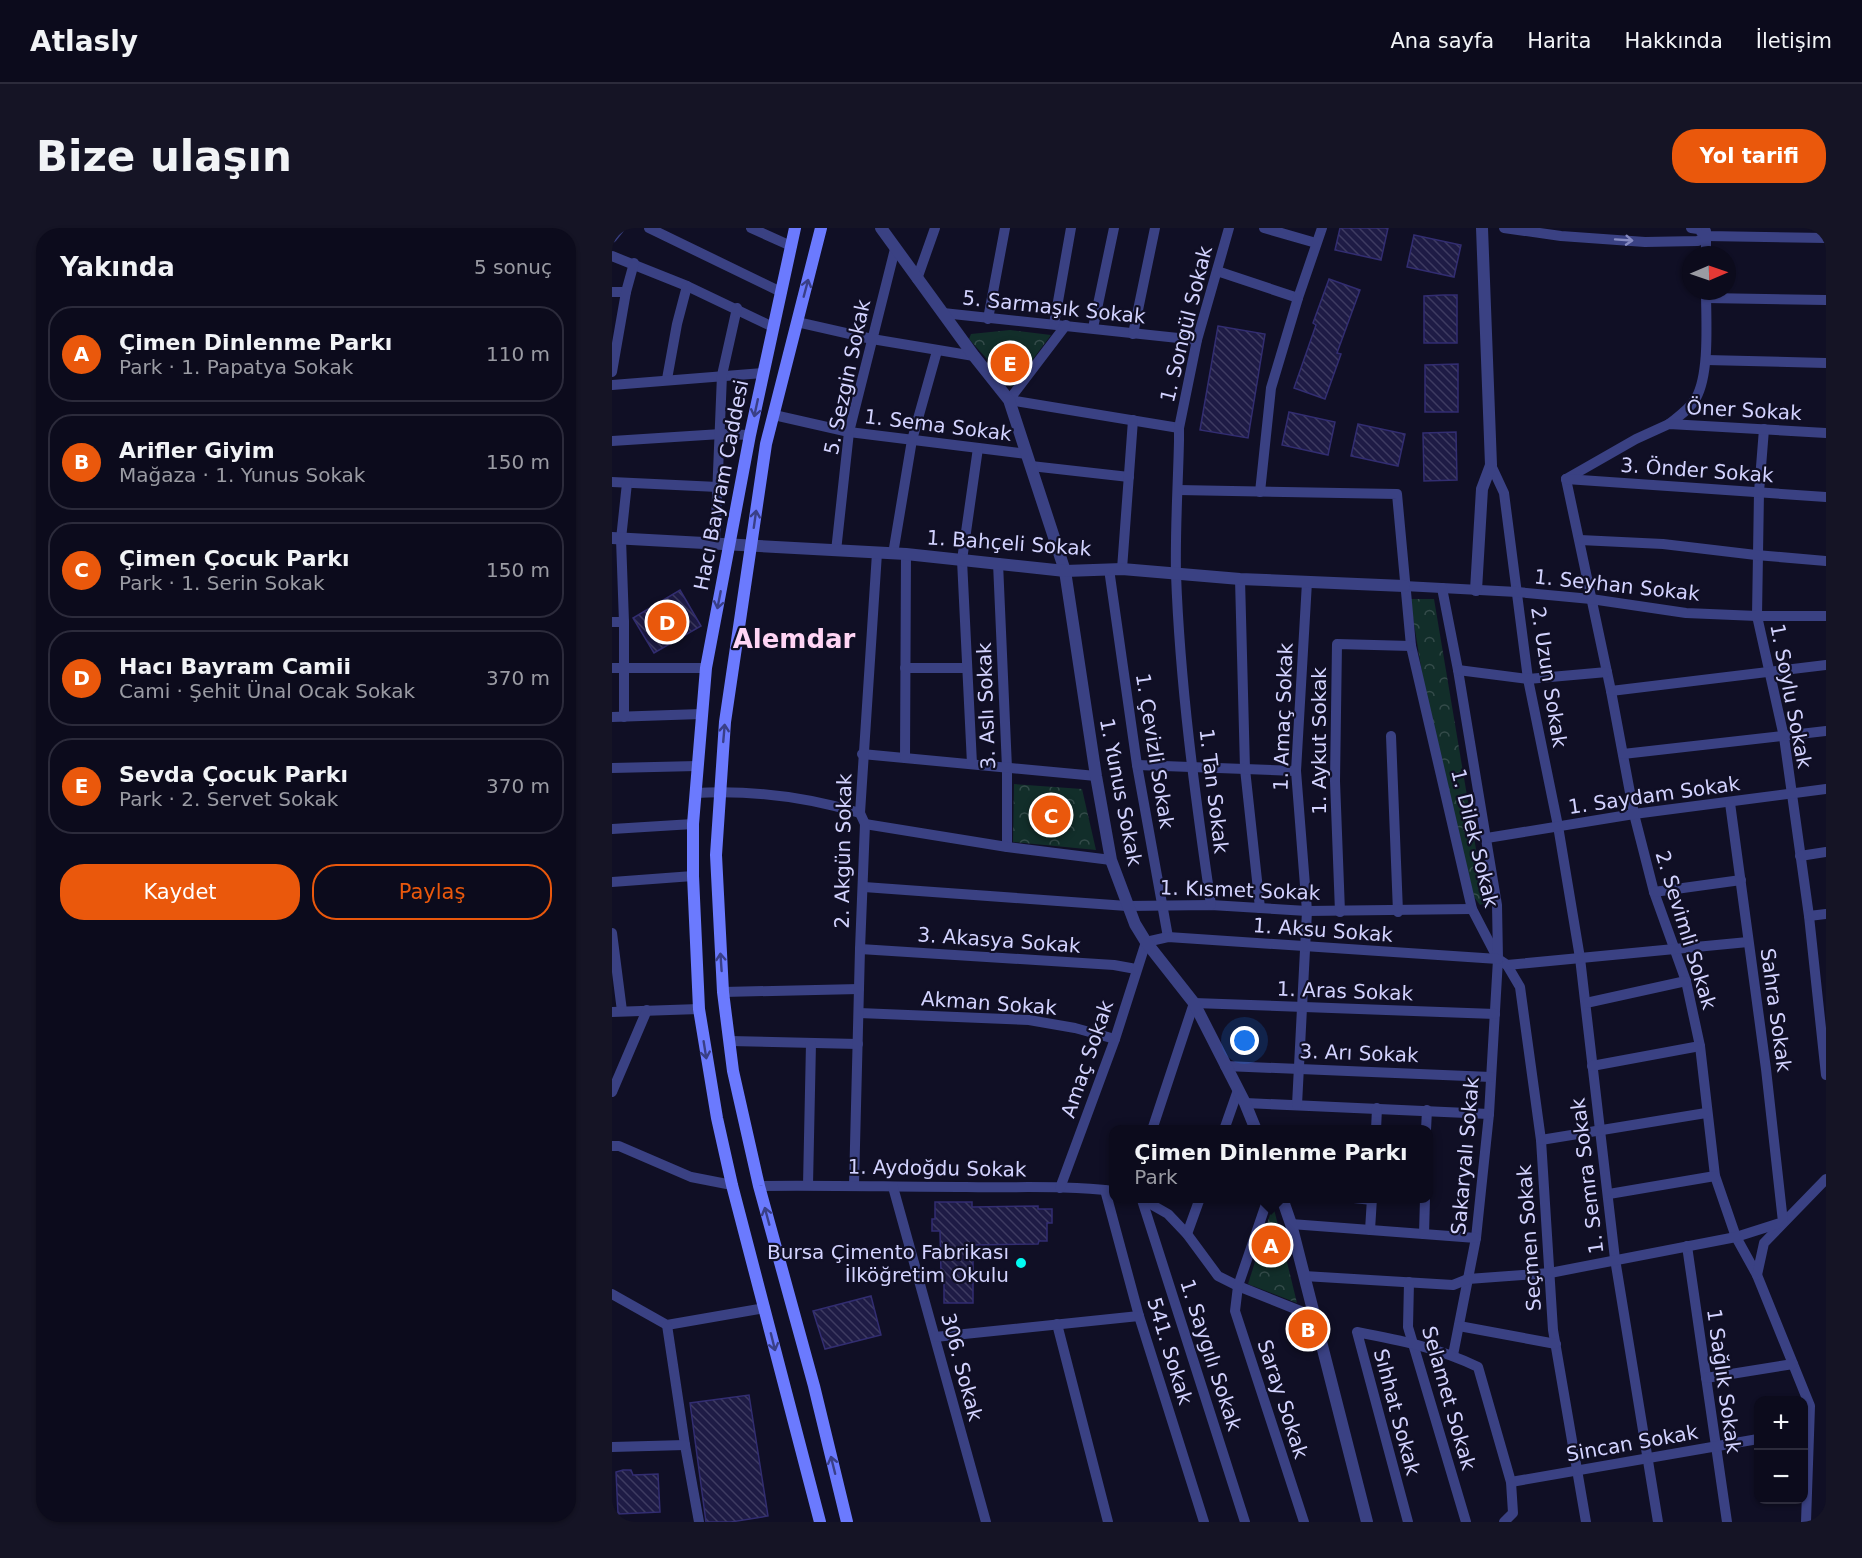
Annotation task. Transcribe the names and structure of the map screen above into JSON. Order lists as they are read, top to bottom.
{
  "streets": {
    "main road": ["Hacı Bayram Caddesi"],
    "street": [
      "5. Sarmaşık Sokak",
      "1. Songül Sokak",
      "5. Sezgin Sokak",
      "Öner Sokak",
      "1. Sema Sokak",
      "3. Önder Sokak",
      "1. Bahçeli Sokak",
      "1. Seyhan Sokak",
      "2. Uzun Sokak",
      "1. Soylu Sokak",
      "3. Aslı Sokak",
      "1. Amaç Sokak",
      "1. Aykut Sokak",
      "1. Çevizli Sokak",
      "1. Tan Sokak",
      "1. Yunus Sokak",
      "1. Saydam Sokak",
      "1. Dilek Sokak",
      "2. Akgün Sokak",
      "1. Kısmet Sokak",
      "1. Aksu Sokak",
      "2. Sevimli Sokak",
      "3. Akasya Sokak",
      "1. Aras Sokak",
      "Akman Sokak",
      "Sahra Sokak",
      "3. Arı Sokak",
      "Amaç Sokak",
      "Sakaryalı Sokak",
      "1. Aydoğdu Sokak",
      "1. Semra Sokak",
      "Seçmen Sokak",
      "541. Sokak",
      "1. Saygılı Sokak",
      "306. Sokak",
      "1 Sağlık Sokak",
      "Selamet Sokak",
      "Saray Sokak",
      "Sıhhat Sokak",
      "Sincan Sokak"
    ]
  },
  "crossings": [
    ["5. Sarmaşık Sokak", "1. Songül Sokak"],
    ["1. Songül Sokak", "1. Bahçeli Sokak"],
    ["1. Songül Sokak", "1. Tan Sokak"],
    ["5. Sezgin Sokak", "1. Sema Sokak"],
    ["5. Sezgin Sokak", "1. Bahçeli Sokak"],
    ["Öner Sokak", "3. Önder Sokak"],
    ["Öner Sokak", "1. Soylu Sokak"],
    ["Öner Sokak", "2. Sevimli Sokak"],
    ["1. Sema Sokak", "Hacı Bayram Caddesi"],
    ["1. Sema Sokak", "1. Çevizli Sokak"],
    ["1. Sema Sokak", "1. Yunus Sokak"],
    ["3. Önder Sokak", "1. Soylu Sokak"],
    ["3. Önder Sokak", "2. Sevimli Sokak"],
    ["Hacı Bayram Caddesi", "1. Bahçeli Sokak"],
    ["Hacı Bayram Caddesi", "1. Aydoğdu Sokak"],
    ["1. Bahçeli Sokak", "1. Seyhan Sokak"],
    ["1. Bahçeli Sokak", "3. Aslı Sokak"],
    ["1. Bahçeli Sokak", "1. Amaç Sokak"],
    ["1. Bahçeli Sokak", "1. Çevizli Sokak"],
    ["1. Bahçeli Sokak", "1. Tan Sokak"],
    ["1. Bahçeli Sokak", "1. Yunus Sokak"],
    ["1. Bahçeli Sokak", "1. Dilek Sokak"],
    ["1. Bahçeli Sokak", "2. Akgün Sokak"],
    ["1. Seyhan Sokak", "2. Uzun Sokak"],
    ["1. Seyhan Sokak", "1. Soylu Sokak"],
    ["1. Seyhan Sokak", "1. Dilek Sokak"],
    ["1. Seyhan Sokak", "2. Sevimli Sokak"],
    ["2. Uzun Sokak", "1. Saydam Sokak"],
    ["2. Uzun Sokak", "1. Semra Sokak"],
    ["1. Soylu Sokak", "1. Saydam Sokak"],
    ["1. Amaç Sokak", "1. Kısmet Sokak"],
    ["1. Amaç Sokak", "1. Aksu Sokak"],
    ["1. Amaç Sokak", "1. Aras Sokak"],
    ["1. Amaç Sokak", "3. Arı Sokak"],
    ["1. Aykut Sokak", "1. Dilek Sokak"],
    ["1. Aykut Sokak", "1. Kısmet Sokak"],
    ["1. Çevizli Sokak", "1. Kısmet Sokak"],
    ["1. Çevizli Sokak", "1. Aksu Sokak"],
    ["1. Tan Sokak", "1. Kısmet Sokak"],
    ["1. Yunus Sokak", "1. Kısmet Sokak"],
    ["1. Yunus Sokak", "1. Aksu Sokak"],
    ["1. Yunus Sokak", "1. Aras Sokak"],
    ["1. Yunus Sokak", "3. Arı Sokak"],
    ["1. Yunus Sokak", "Amaç Sokak"],
    ["1. Saydam Sokak", "1. Dilek Sokak"],
    ["1. Saydam Sokak", "2. Sevimli Sokak"],
    ["1. Saydam Sokak", "Sahra Sokak"],
    ["1. Saydam Sokak", "1. Semra Sokak"],
    ["1. Dilek Sokak", "1. Kısmet Sokak"],
    ["1. Dilek Sokak", "1. Aksu Sokak"],
    ["1. Dilek Sokak", "Sakaryalı Sokak"],
    ["1. Dilek Sokak", "Seçmen Sokak"],
    ["2. Akgün Sokak", "1. Kısmet Sokak"],
    ["2. Akgün Sokak", "3. Akasya Sokak"],
    ["2. Akgün Sokak", "Akman Sokak"],
    ["2. Akgün Sokak", "1. Aydoğdu Sokak"],
    ["1. Aksu Sokak", "2. Sevimli Sokak"],
    ["1. Aksu Sokak", "Sahra Sokak"],
    ["1. Aksu Sokak", "Amaç Sokak"],
    ["1. Aksu Sokak", "Sakaryalı Sokak"],
    ["1. Aksu Sokak", "1. Semra Sokak"],
    ["1. Aksu Sokak", "Seçmen Sokak"],
    ["3. Akasya Sokak", "Amaç Sokak"],
    ["1. Aras Sokak", "Sakaryalı Sokak"],
    ["Akman Sokak", "Amaç Sokak"],
    ["3. Arı Sokak", "Sakaryalı Sokak"],
    ["Amaç Sokak", "1. Aydoğdu Sokak"],
    ["Sakaryalı Sokak", "Seçmen Sokak"],
    ["1. Aydoğdu Sokak", "306. Sokak"],
    ["1. Semra Sokak", "Sincan Sokak"],
    ["Seçmen Sokak", "Sincan Sokak"],
    ["1 Sağlık Sokak", "Sincan Sokak"],
    ["Selamet Sokak", "Sıhhat Sokak"]
  ],
  "districts": ["Alemdar"],
  "places": ["Bursa Çimento Fabrikası İlköğretim Okulu"],
  "north": "right",
  "page": {
    "header": "Atlasly",
    "nav": [
      "Ana sayfa",
      "Harita",
      "Hakkında",
      "İletişim"
    ],
    "buttons": [
      "Yol tarifi",
      ["Kaydet", "Paylaş"]
    ],
    "title": "Bize ulaşın",
    "heading": ["Yakında", "5 sonuç"],
    "list": [
      {
        "mark": "A",
        "name": "Çimen Dinlenme Parkı",
        "note": "Park · 1. Papatya Sokak",
        "value": "110 m"
      },
      {
        "mark": "B",
        "name": "Arifler Giyim",
        "note": "Mağaza · 1. Yunus Sokak",
        "value": "150 m"
      },
      {
        "mark": "C",
        "name": "Çimen Çocuk Parkı",
        "note": "Park · 1. Serin Sokak",
        "value": "150 m"
      },
      {
        "mark": "D",
        "name": "Hacı Bayram Camii",
        "note": "Cami · Şehit Ünal Ocak Sokak",
        "value": "370 m"
      },
      {
        "mark": "E",
        "name": "Sevda Çocuk Parkı",
        "note": "Park · 2. Servet Sokak",
        "value": "370 m"
      }
    ],
    "pins": [
      "E",
      "D",
      "C",
      "A",
      "B"
    ],
    "popup": ["Çimen Dinlenme Parkı", "Park"],
    "map_buttons": ["+", "−"]
  }
}
